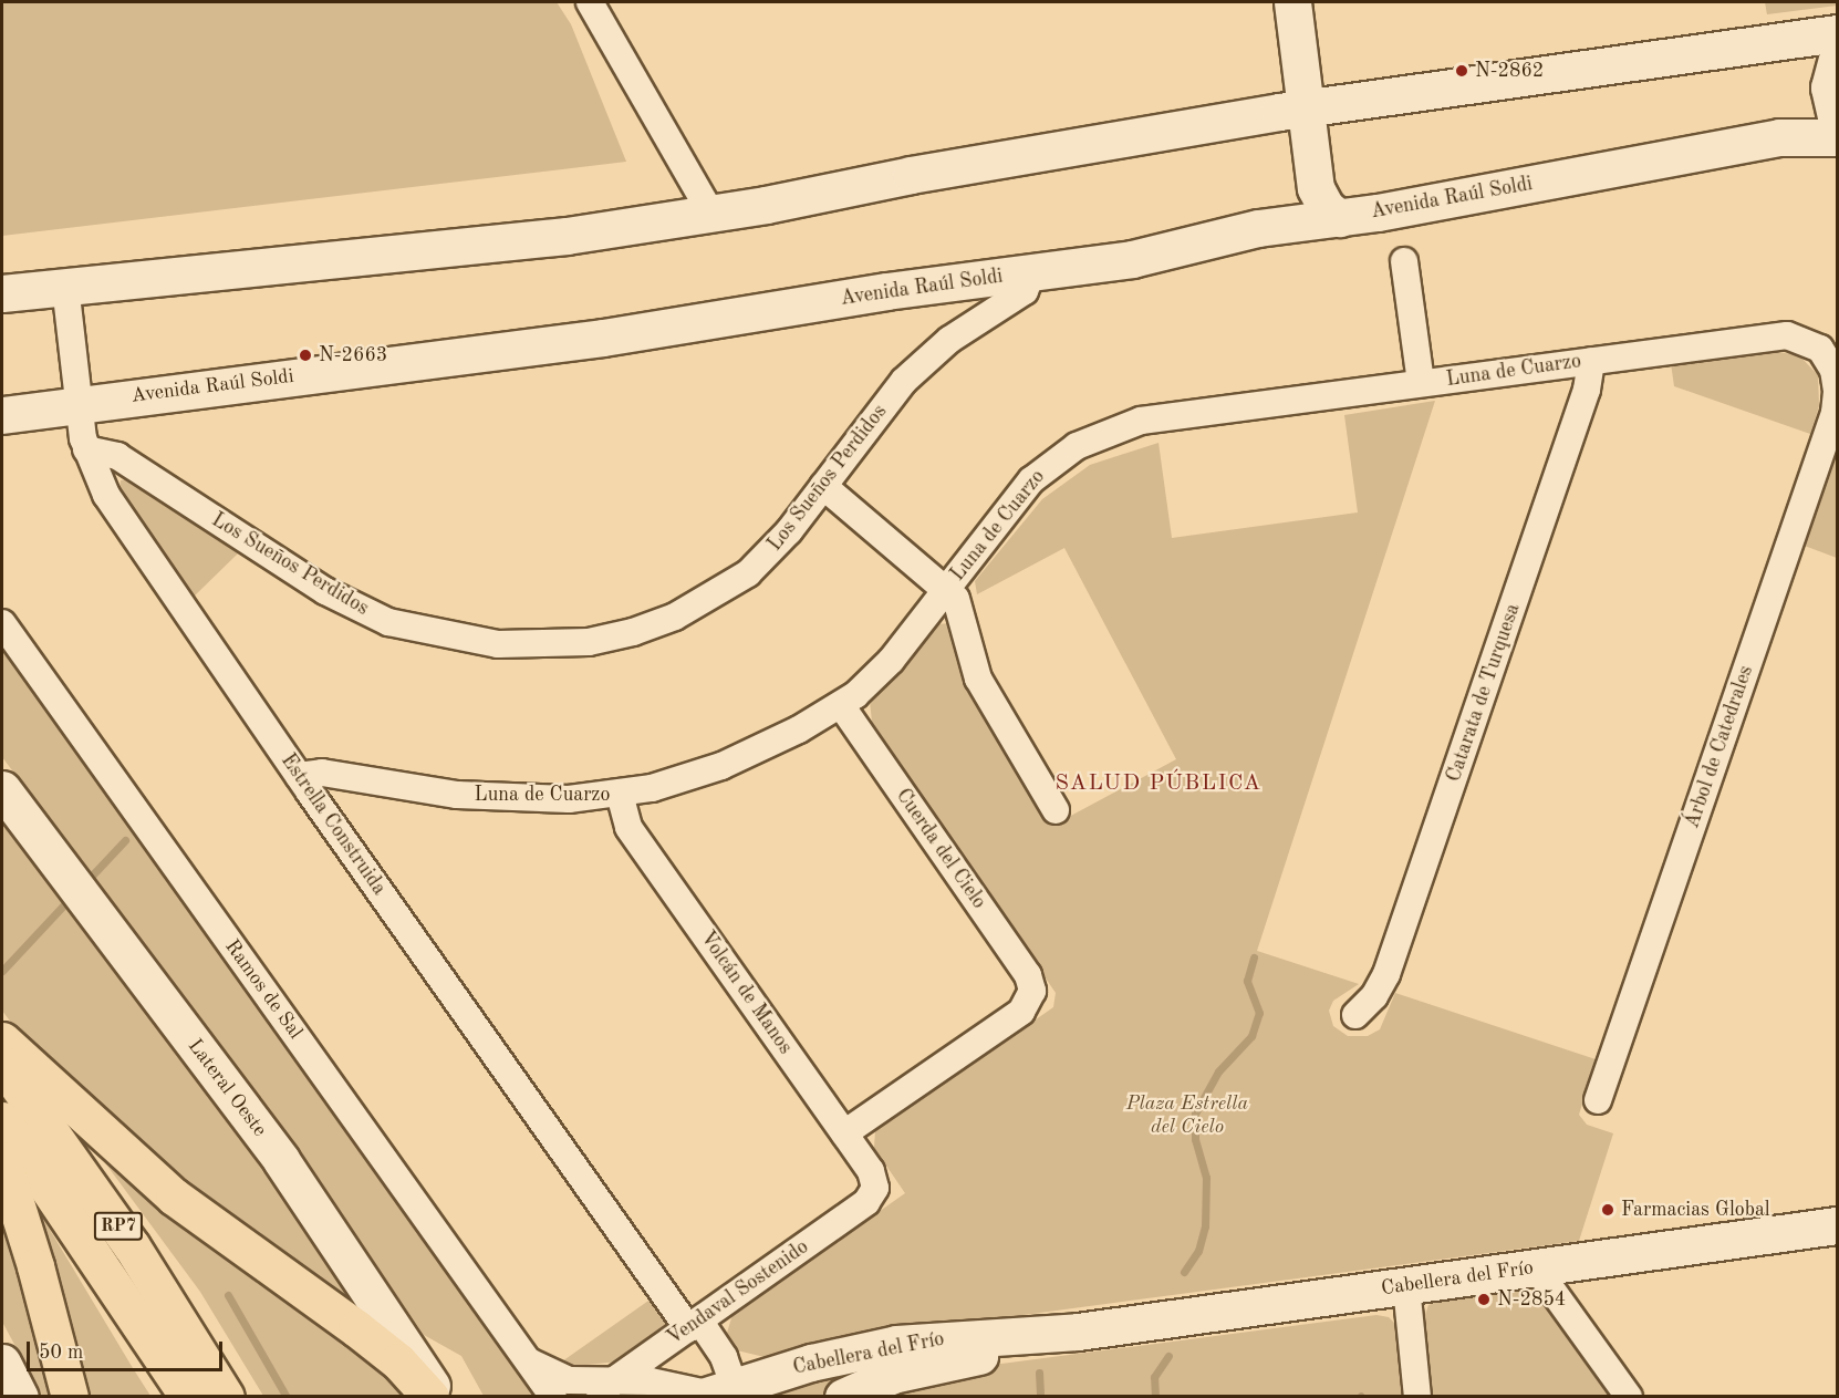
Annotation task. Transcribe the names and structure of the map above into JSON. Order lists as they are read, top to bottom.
{
  "streets": {
    "highway": ["RP7"],
    "main road": ["Avenida Raúl Soldi", "Lateral Oeste", "Cabellera del Frío"],
    "street": [
      "Luna de Cuarzo",
      "Los Sueños Perdidos",
      "Catarata de Turquesa",
      "Árbol de Catedrales",
      "Estrella Construida",
      "Cuerda del Cielo",
      "Ramos de Sal",
      "Volcán de Manos",
      "Vendaval Sostenido"
    ]
  },
  "crossings": [
    ["Avenida Raúl Soldi", "Los Sueños Perdidos"],
    ["Avenida Raúl Soldi", "Estrella Construida"],
    ["Luna de Cuarzo", "Catarata de Turquesa"],
    ["Luna de Cuarzo", "Árbol de Catedrales"],
    ["Luna de Cuarzo", "Estrella Construida"],
    ["Luna de Cuarzo", "Cuerda del Cielo"],
    ["Luna de Cuarzo", "Volcán de Manos"],
    ["Los Sueños Perdidos", "Estrella Construida"],
    ["Estrella Construida", "Ramos de Sal"],
    ["Estrella Construida", "Cabellera del Frío"],
    ["Estrella Construida", "Vendaval Sostenido"],
    ["Cuerda del Cielo", "Volcán de Manos"],
    ["Ramos de Sal", "Cabellera del Frío"],
    ["Ramos de Sal", "Vendaval Sostenido"],
    ["Volcán de Manos", "Vendaval Sostenido"]
  ],
  "districts": ["SALUD PÚBLICA"],
  "parks": ["Plaza Estrella del Cielo"],
  "places": [
    "N-2862",
    "N-2663",
    "Farmacias Global",
    "N-2854"
  ],
  "scale_bar": "50 m"
}
